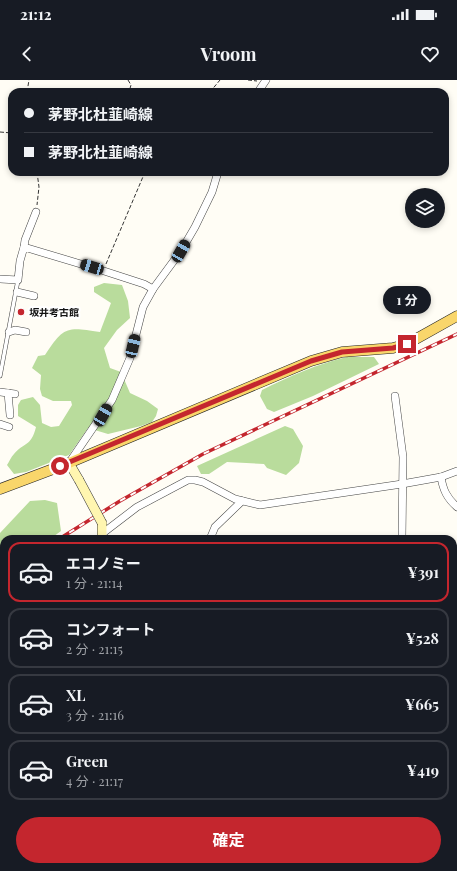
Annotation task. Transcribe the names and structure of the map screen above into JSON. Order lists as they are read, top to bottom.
{
  "places": ["坂井考古館"],
  "page": {
    "status": "21:12",
    "header": "Vroom",
    "banner": ["茅野北杜韮崎線", "茅野北杜韮崎線"],
    "bubble": "1 分",
    "list": [
      {
        "name": "エコノミー",
        "note": "1 分 · 21:14",
        "value": "¥391"
      },
      {
        "name": "コンフォート",
        "note": "2 分 · 21:15",
        "value": "¥528"
      },
      {
        "name": "XL",
        "note": "3 分 · 21:16",
        "value": "¥665"
      },
      {
        "name": "Green",
        "note": "4 分 · 21:17",
        "value": "¥419"
      }
    ],
    "buttons": "確定"
  }
}
